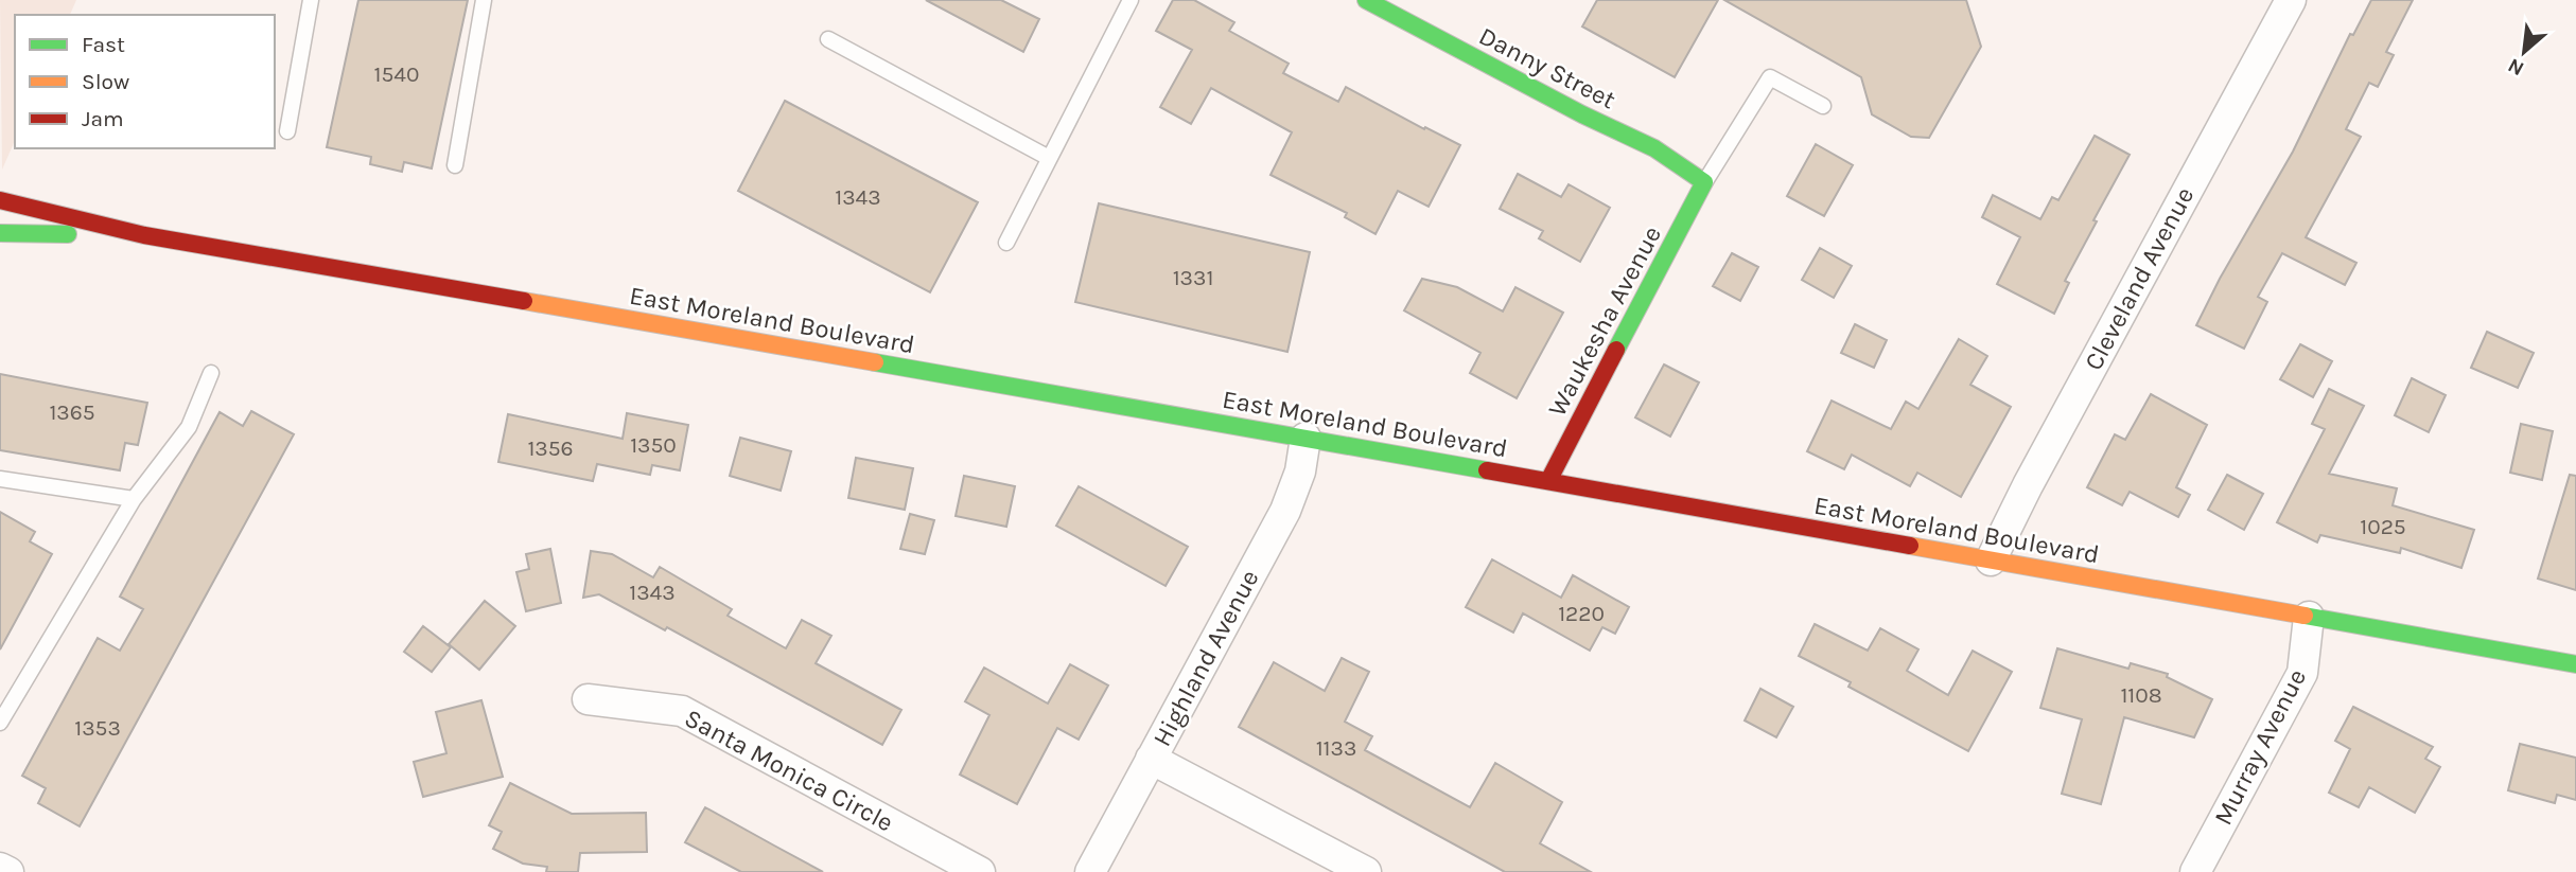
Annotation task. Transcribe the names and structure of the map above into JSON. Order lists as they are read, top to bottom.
{
  "streets": {
    "main road": ["Danny Street", "East Moreland Boulevard", "Waukesha Avenue"],
    "street": [
      "Cleveland Avenue",
      "Highland Avenue",
      "Murray Avenue",
      "Santa Monica Circle"
    ]
  },
  "crossings": [
    ["Danny Street", "Waukesha Avenue"],
    ["Cleveland Avenue", "East Moreland Boulevard"],
    ["East Moreland Boulevard", "Waukesha Avenue"],
    ["East Moreland Boulevard", "Highland Avenue"],
    ["East Moreland Boulevard", "Murray Avenue"]
  ],
  "house_numbers": [
    "1540",
    "1343",
    "1331",
    "1365",
    "1350",
    "1356",
    "1025",
    "1343",
    "1220",
    "1108",
    "1353",
    "1133"
  ],
  "legend": ["Fast", "Slow", "Jam"],
  "north": "bottom left"
}
